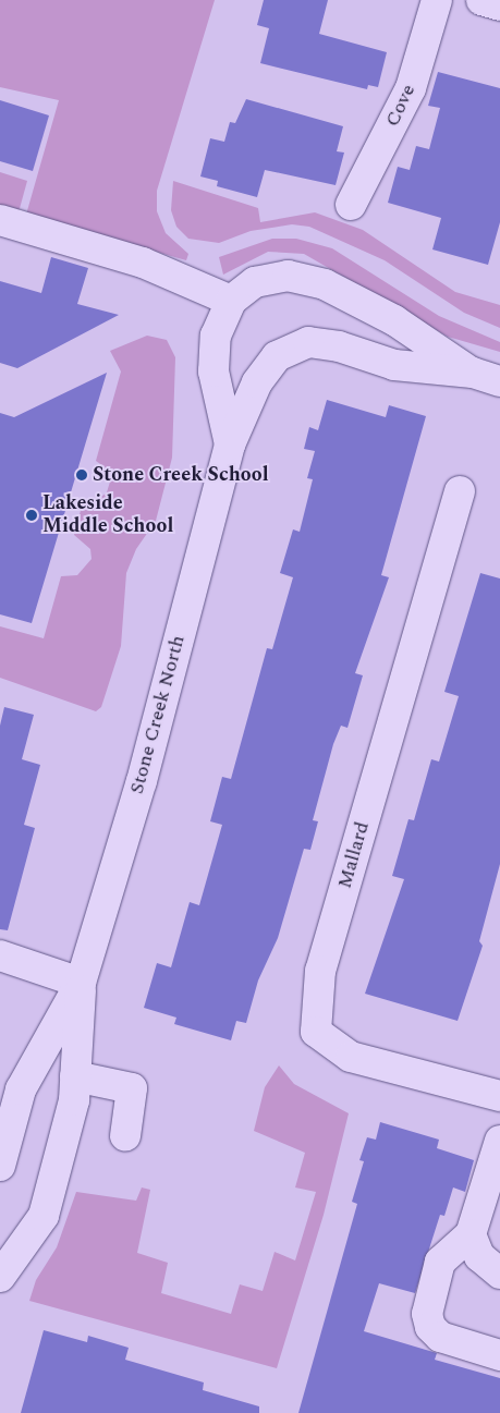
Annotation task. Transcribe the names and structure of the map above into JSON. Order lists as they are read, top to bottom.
{
  "streets": {
    "street": ["Cove", "Stone Creek North", "Mallard"]
  },
  "places": ["Stone Creek School", "Lakeside Middle School"]
}
